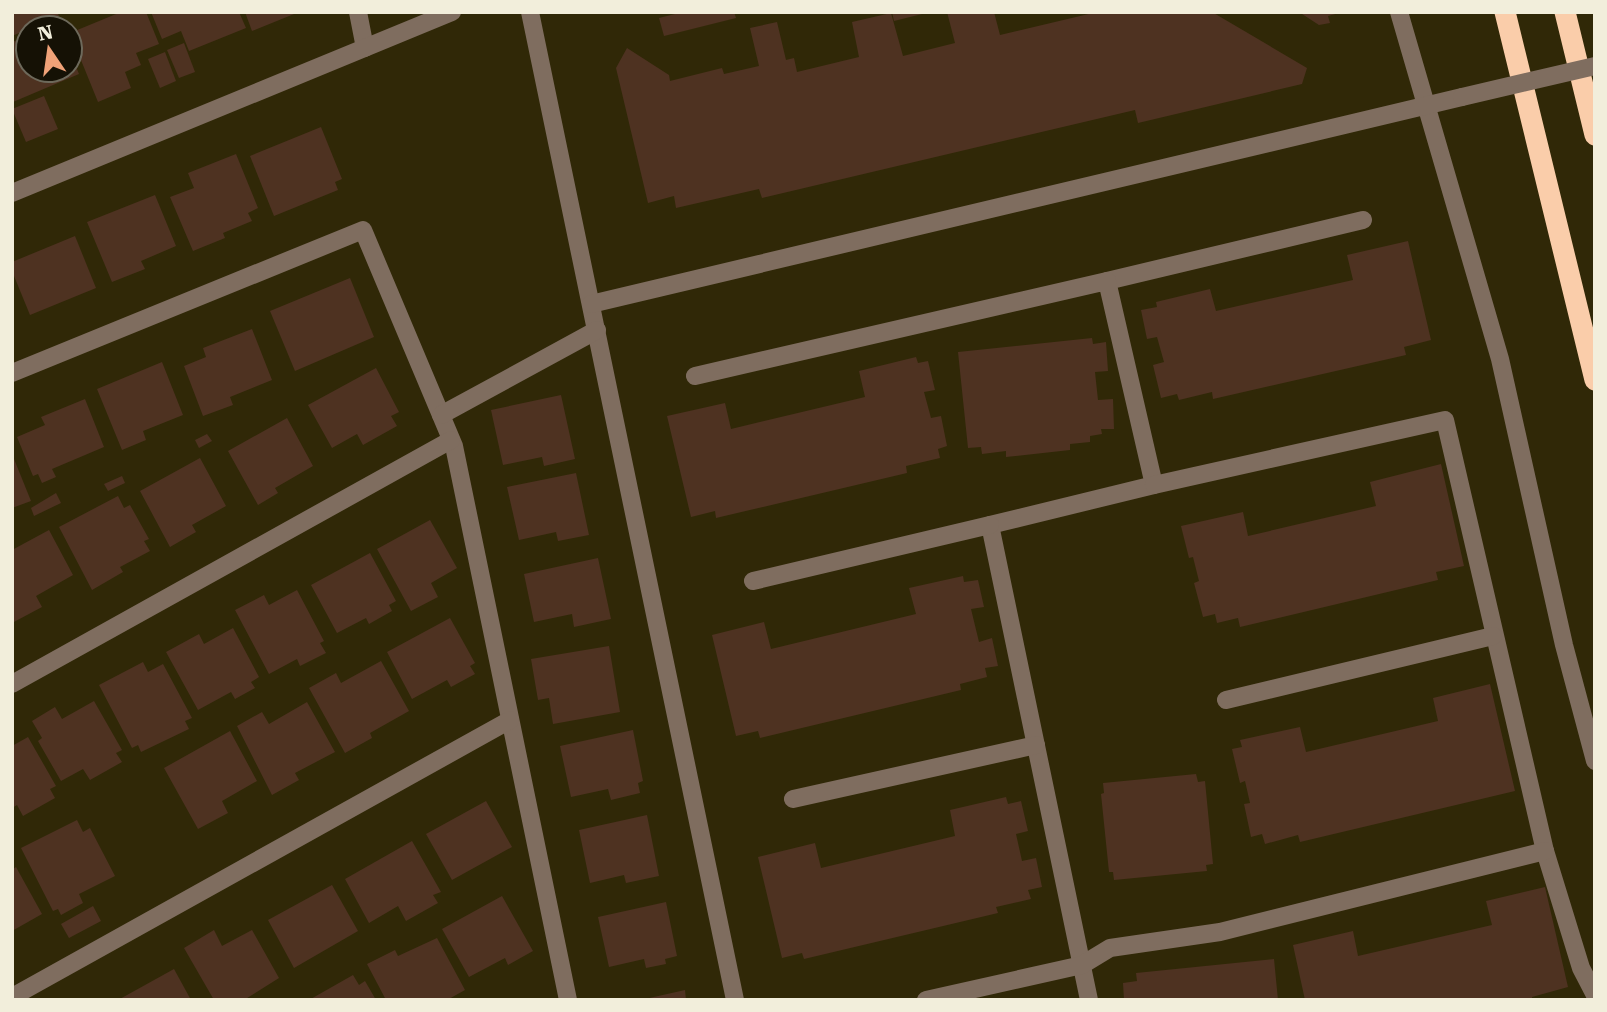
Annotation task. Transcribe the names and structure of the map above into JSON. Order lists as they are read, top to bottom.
{
  "north": "top"
}
